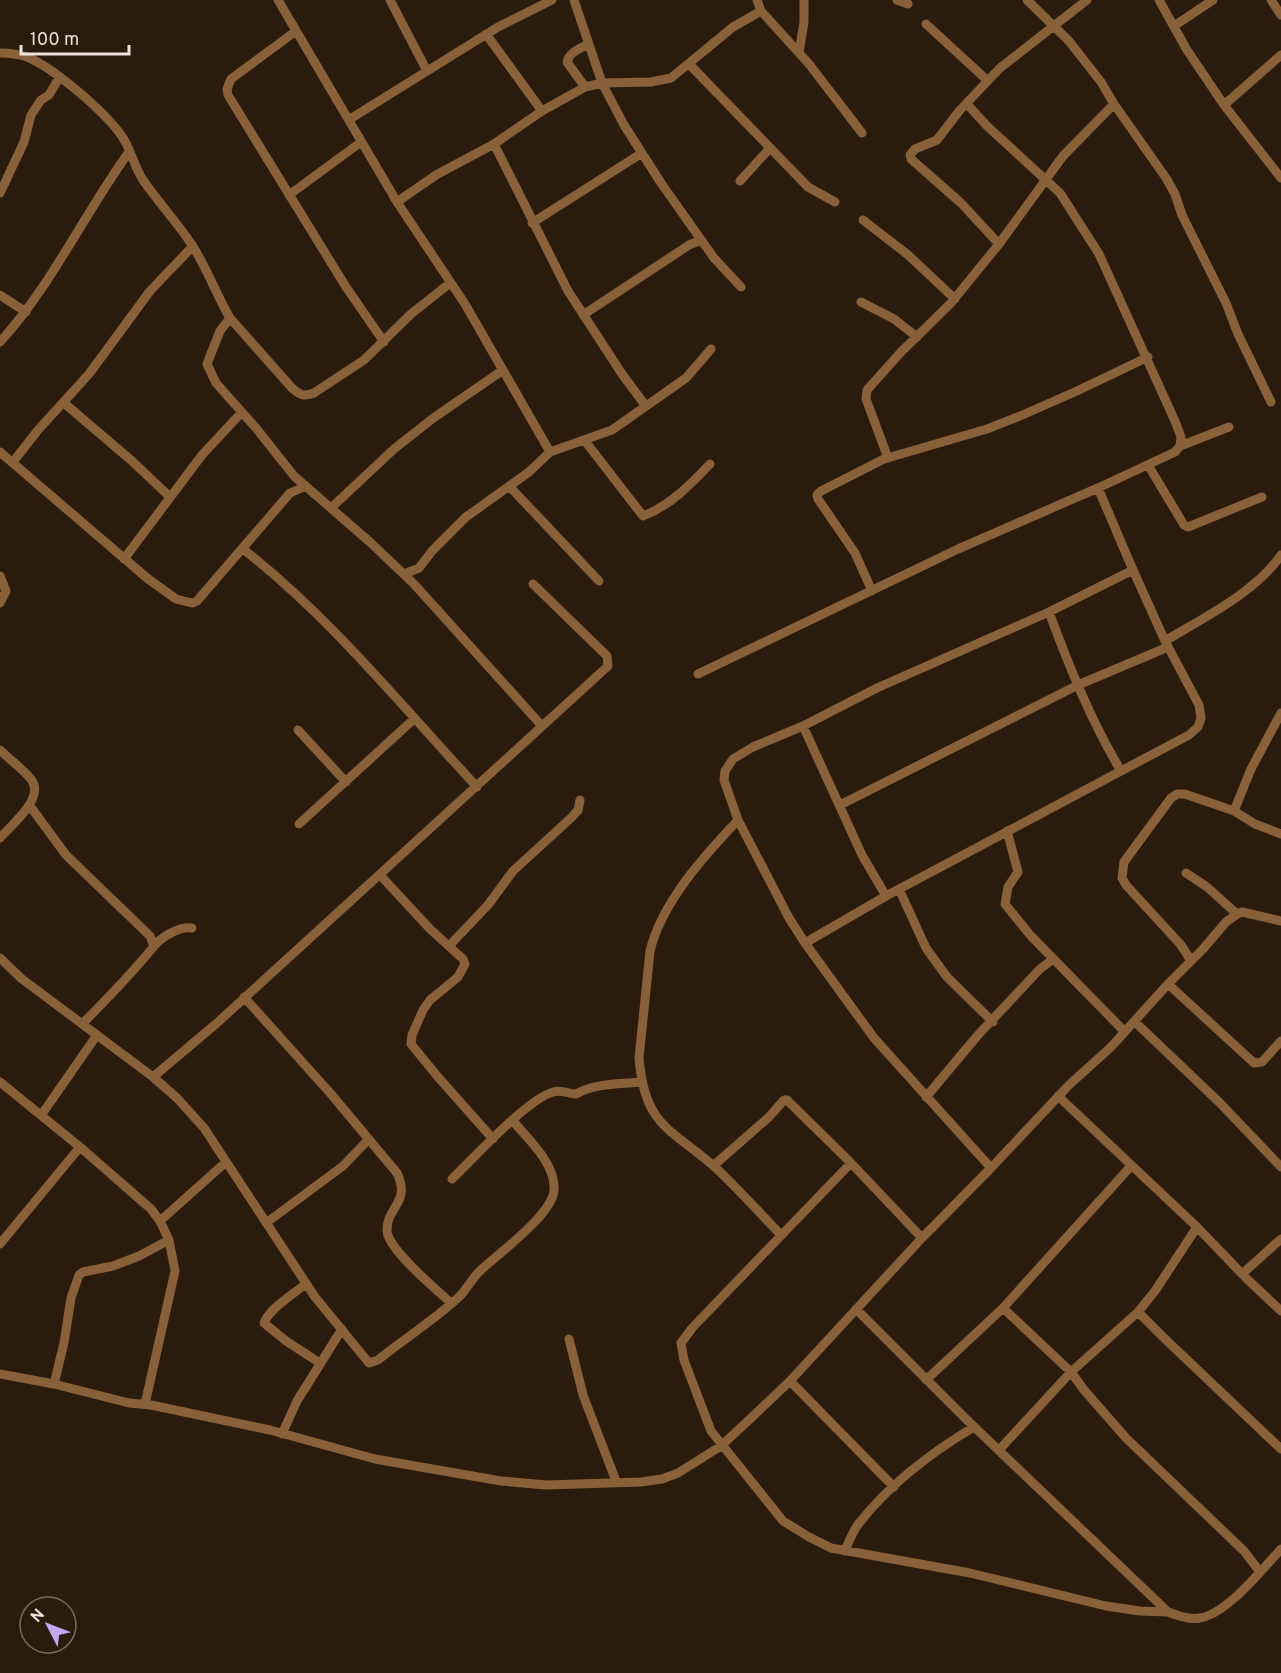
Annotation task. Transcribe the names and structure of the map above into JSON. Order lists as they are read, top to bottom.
{
  "scale_bar": "100 m",
  "north": "top left"
}
